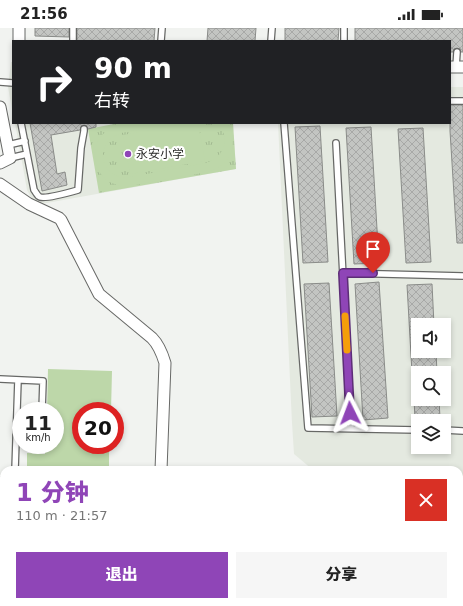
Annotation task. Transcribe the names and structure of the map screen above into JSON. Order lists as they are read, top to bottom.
{
  "places": ["永安小学"],
  "page": {
    "status": "21:56",
    "turn": ["90 m", "右转"],
    "speed": "11 km/h",
    "limit": "20",
    "heading": ["1 分钟", "110 m · 21:57"],
    "buttons": ["退出", "分享"]
  }
}
